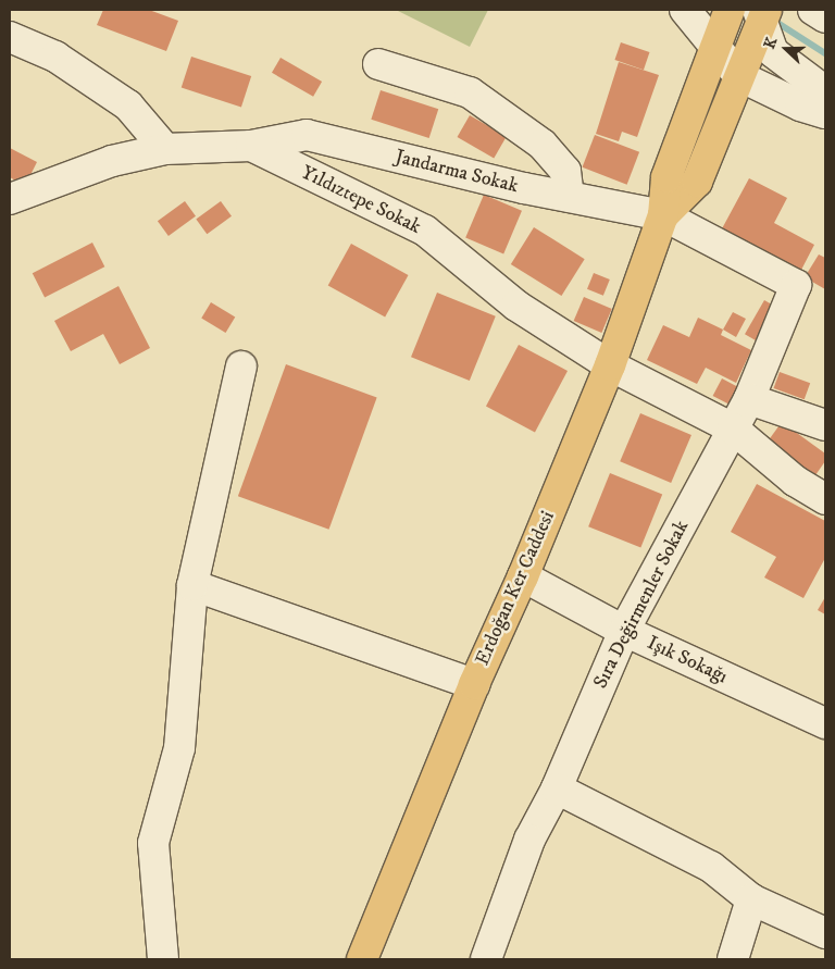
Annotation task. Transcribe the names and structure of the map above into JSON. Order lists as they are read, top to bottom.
{
  "streets": {
    "main road": ["Erdoğan Ker Caddesi"],
    "street": [
      "Jandarma Sokak",
      "Yıldıztepe Sokak",
      "Sıra Değirmenler Sokak",
      "Işık Sokağı"
    ]
  },
  "crossings": [
    ["Jandarma Sokak", "Yıldıztepe Sokak"],
    ["Jandarma Sokak", "Erdoğan Ker Caddesi"],
    ["Jandarma Sokak", "Sıra Değirmenler Sokak"],
    ["Yıldıztepe Sokak", "Erdoğan Ker Caddesi"],
    ["Yıldıztepe Sokak", "Sıra Değirmenler Sokak"],
    ["Erdoğan Ker Caddesi", "Işık Sokağı"],
    ["Sıra Değirmenler Sokak", "Işık Sokağı"]
  ],
  "north": "left"
}
